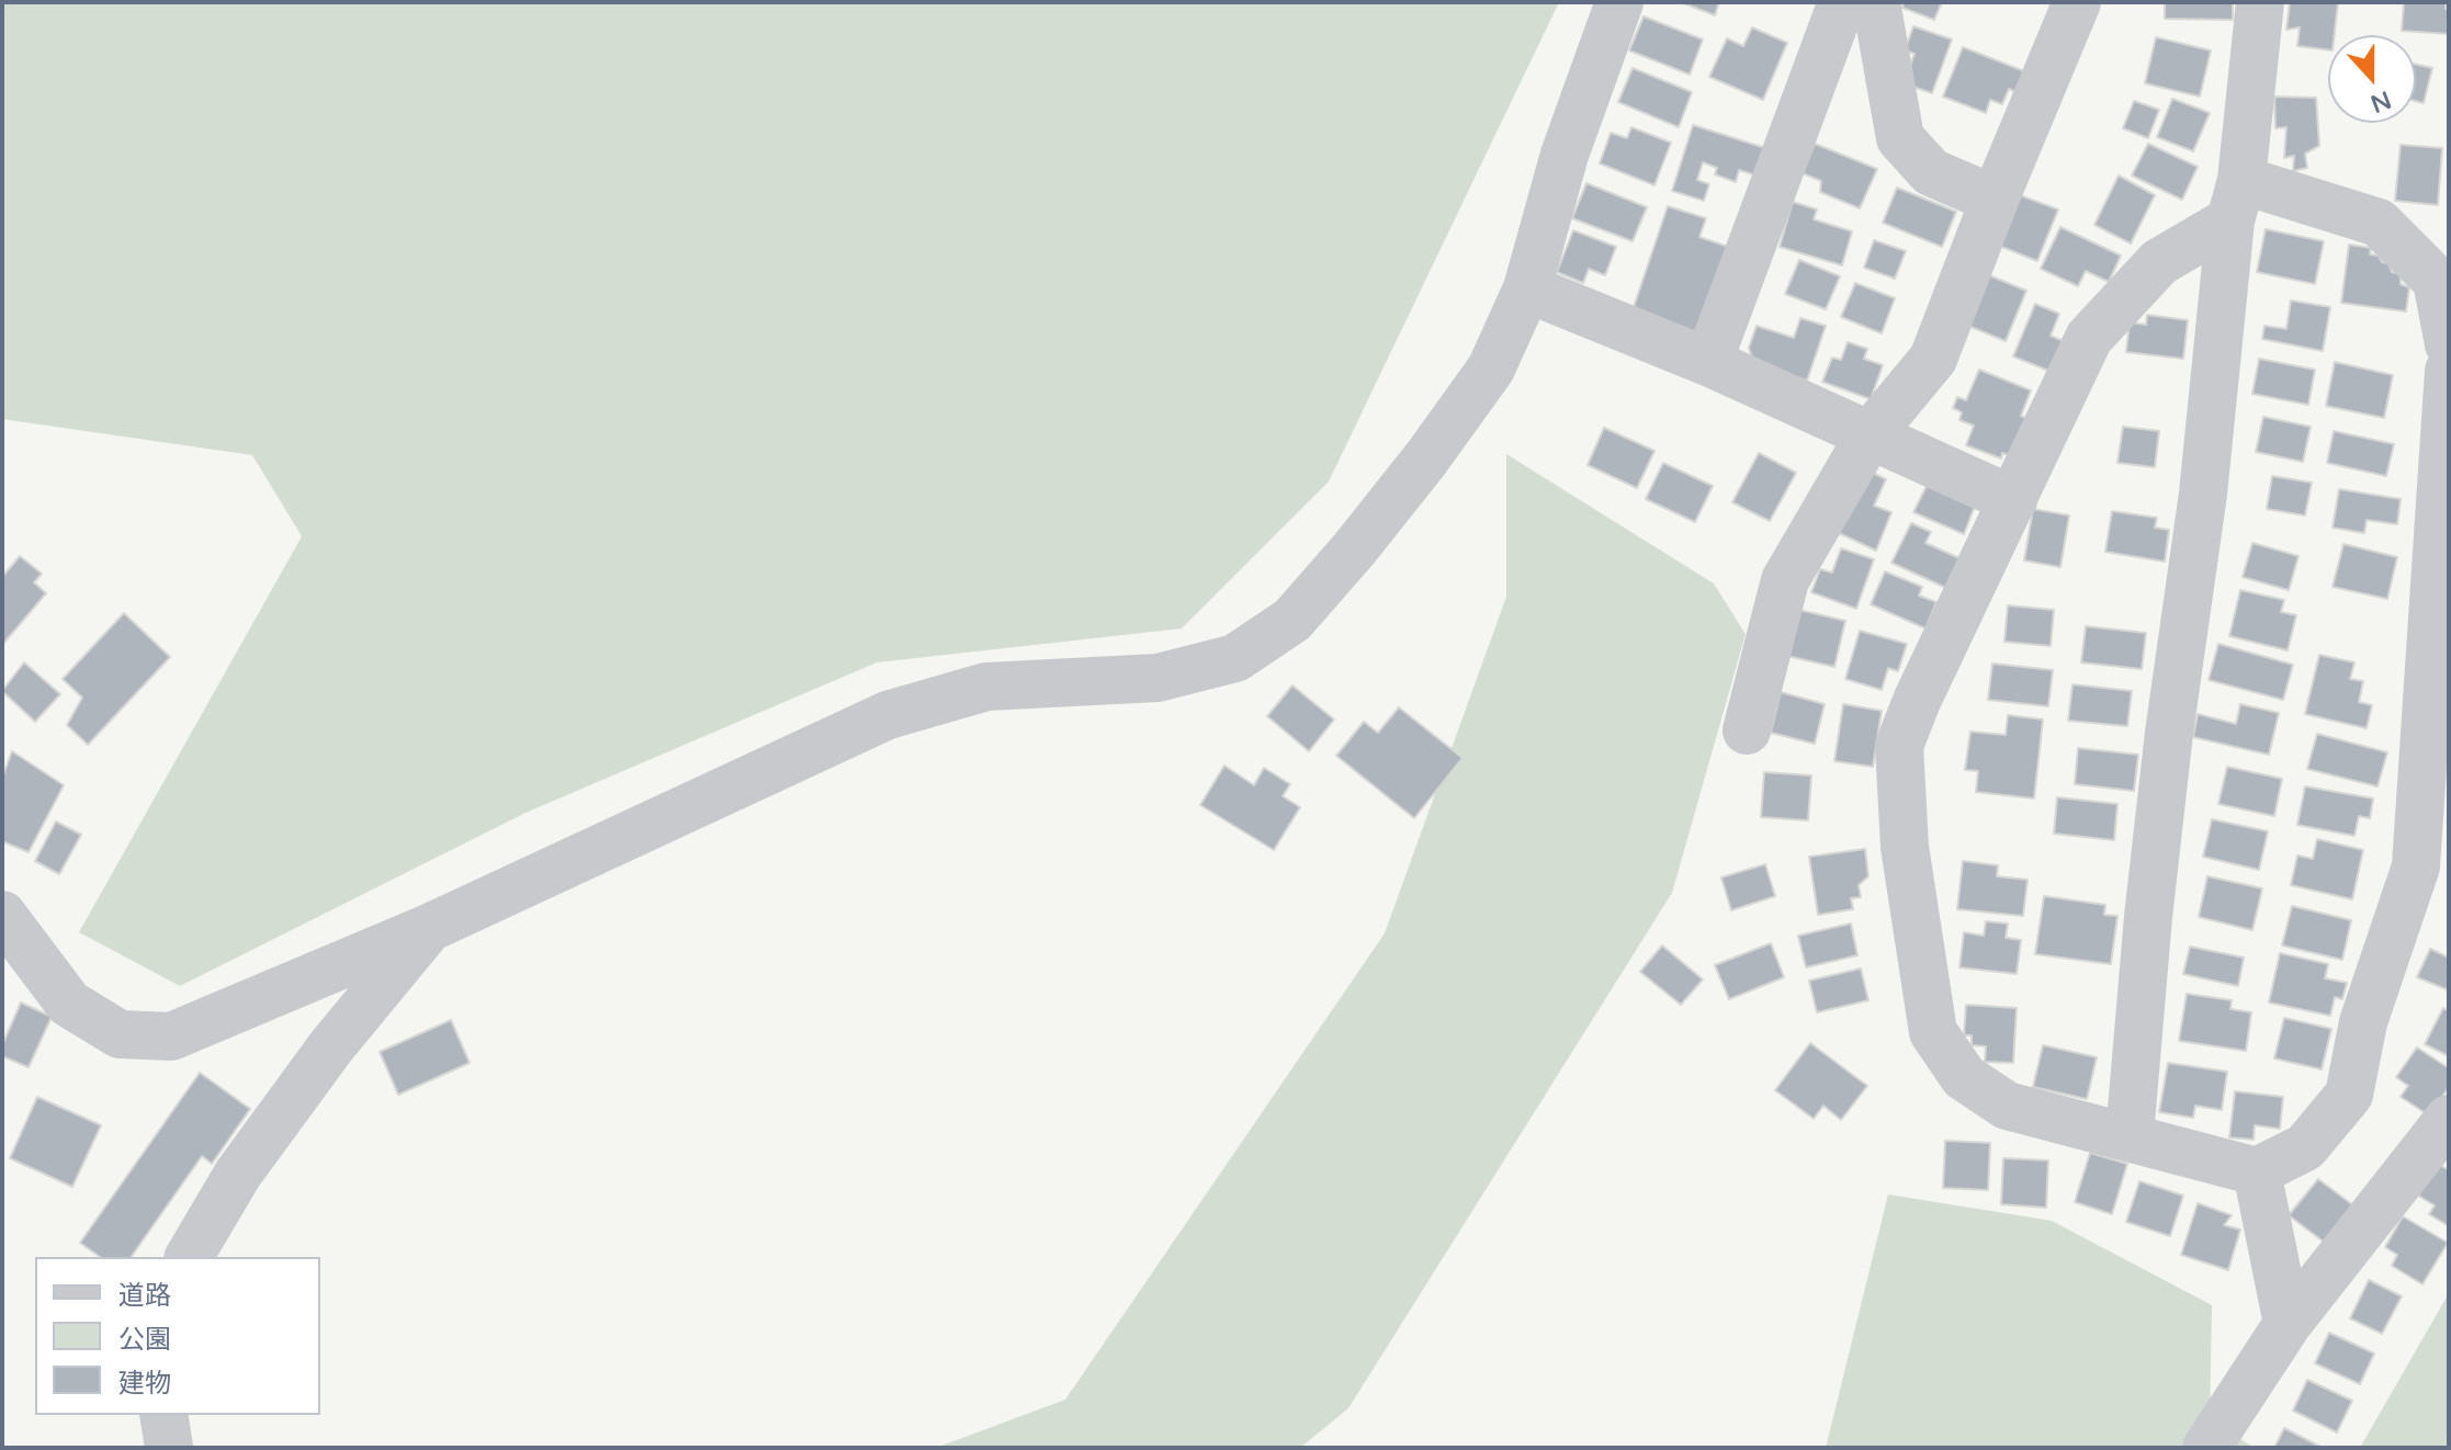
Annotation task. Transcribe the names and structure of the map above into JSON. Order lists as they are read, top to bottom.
{
  "legend": ["道路", "公園", "建物"],
  "north": "bottom"
}
